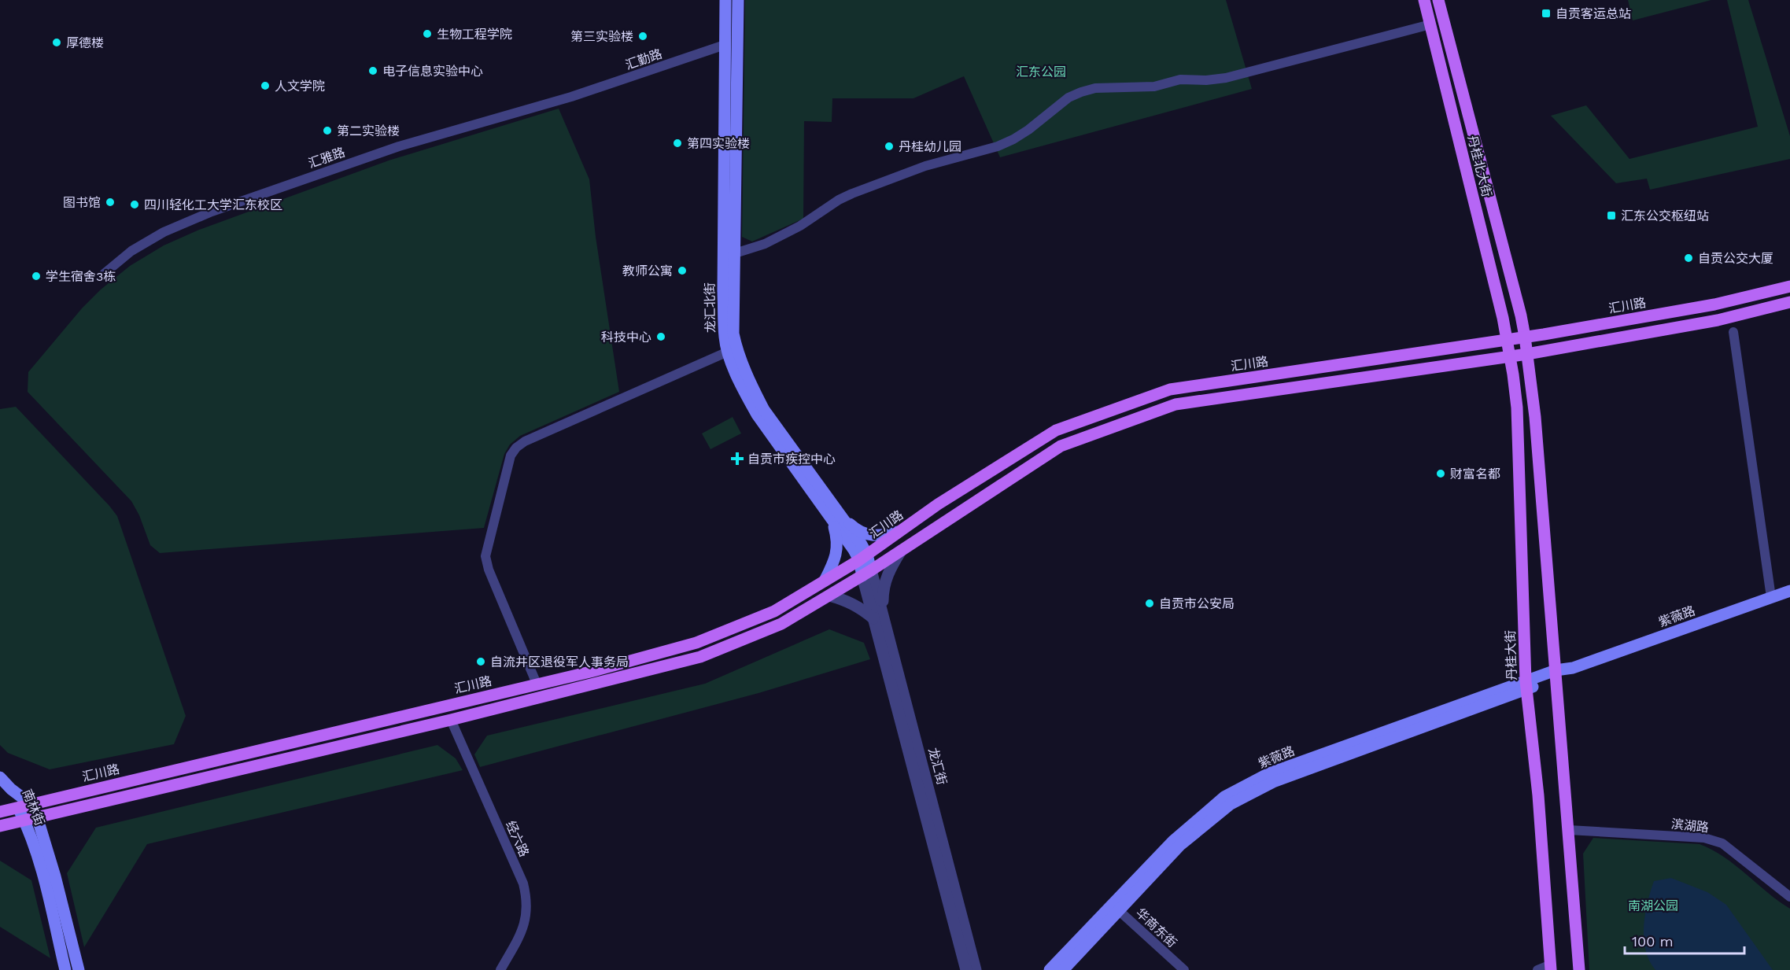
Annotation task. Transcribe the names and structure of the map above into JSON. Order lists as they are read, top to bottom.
{
  "streets": {
    "main road": [
      "丹桂北大街",
      "汇川路",
      "龙汇北街",
      "紫薇路",
      "丹桂大街",
      "南林街"
    ],
    "street": [
      "汇勤路",
      "汇雅路",
      "龙汇街",
      "滨湖路",
      "经六路",
      "华商东街"
    ]
  },
  "crossings": [
    ["汇勤路", "汇雅路"],
    ["汇勤路", "龙汇北街"],
    ["丹桂北大街", "汇川路"],
    ["丹桂北大街", "紫薇路"],
    ["丹桂北大街", "丹桂大街"],
    ["丹桂北大街", "滨湖路"],
    ["汇川路", "龙汇北街"],
    ["汇川路", "丹桂大街"],
    ["汇川路", "南林街"],
    ["龙汇北街", "龙汇街"],
    ["紫薇路", "丹桂大街"],
    ["紫薇路", "华商东街"]
  ],
  "parks": ["汇东公园", "南湖公园"],
  "places": {
    "transit": ["自贡客运总站", "汇东公交枢纽站"],
    "other": [
      "生物工程学院",
      "第三实验楼",
      "厚德楼",
      "电子信息实验中心",
      "人文学院",
      "第二实验楼",
      "第四实验楼",
      "丹桂幼儿园",
      "图书馆",
      "四川轻化工大学汇东校区",
      "自贡公交大厦",
      "教师公寓",
      "学生宿舍3栋",
      "科技中心",
      "财富名都",
      "自贡市公安局",
      "自流井区退役军人事务局"
    ],
    "health": ["自贡市疾控中心"]
  },
  "scale_bar": "100 m"
}
